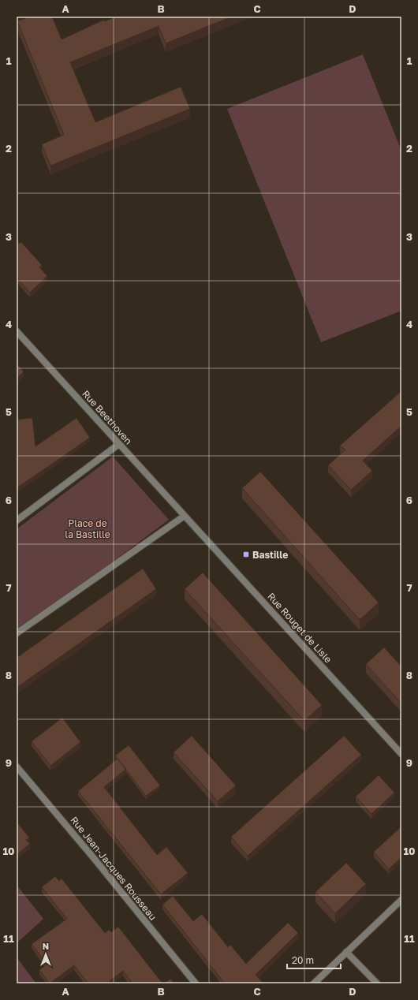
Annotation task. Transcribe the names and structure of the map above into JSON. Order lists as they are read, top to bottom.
{
  "streets": {
    "street": ["Rue Beethoven", "Rue Rouget de Lisle", "Rue Jean-Jacques Rousseau"]
  },
  "crossings": [
    ["Rue Beethoven", "Rue Rouget de Lisle"]
  ],
  "parks": ["Place de la Bastille"],
  "places": {
    "transit": ["Bastille"]
  },
  "scale_bar": "20 m",
  "north": "top",
  "grid": {
    "columns": [
      "A",
      "B",
      "C",
      "D"
    ],
    "rows": [
      "1",
      "2",
      "3",
      "4",
      "5",
      "6",
      "7",
      "8",
      "9",
      "10",
      "11"
    ]
  }
}
